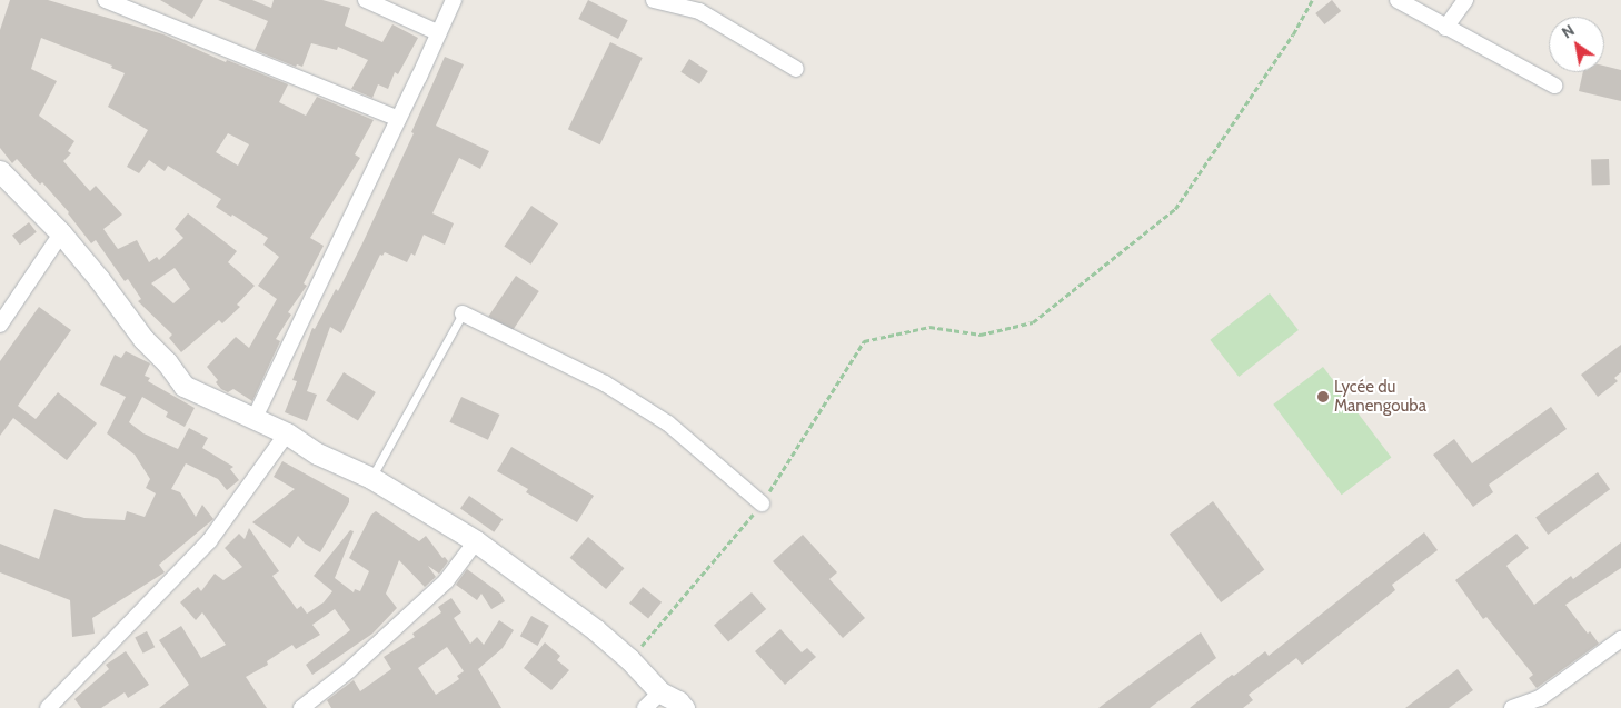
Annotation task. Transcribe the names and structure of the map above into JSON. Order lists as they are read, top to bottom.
{
  "places": ["Lycée du Manengouba"],
  "north": "top left"
}
